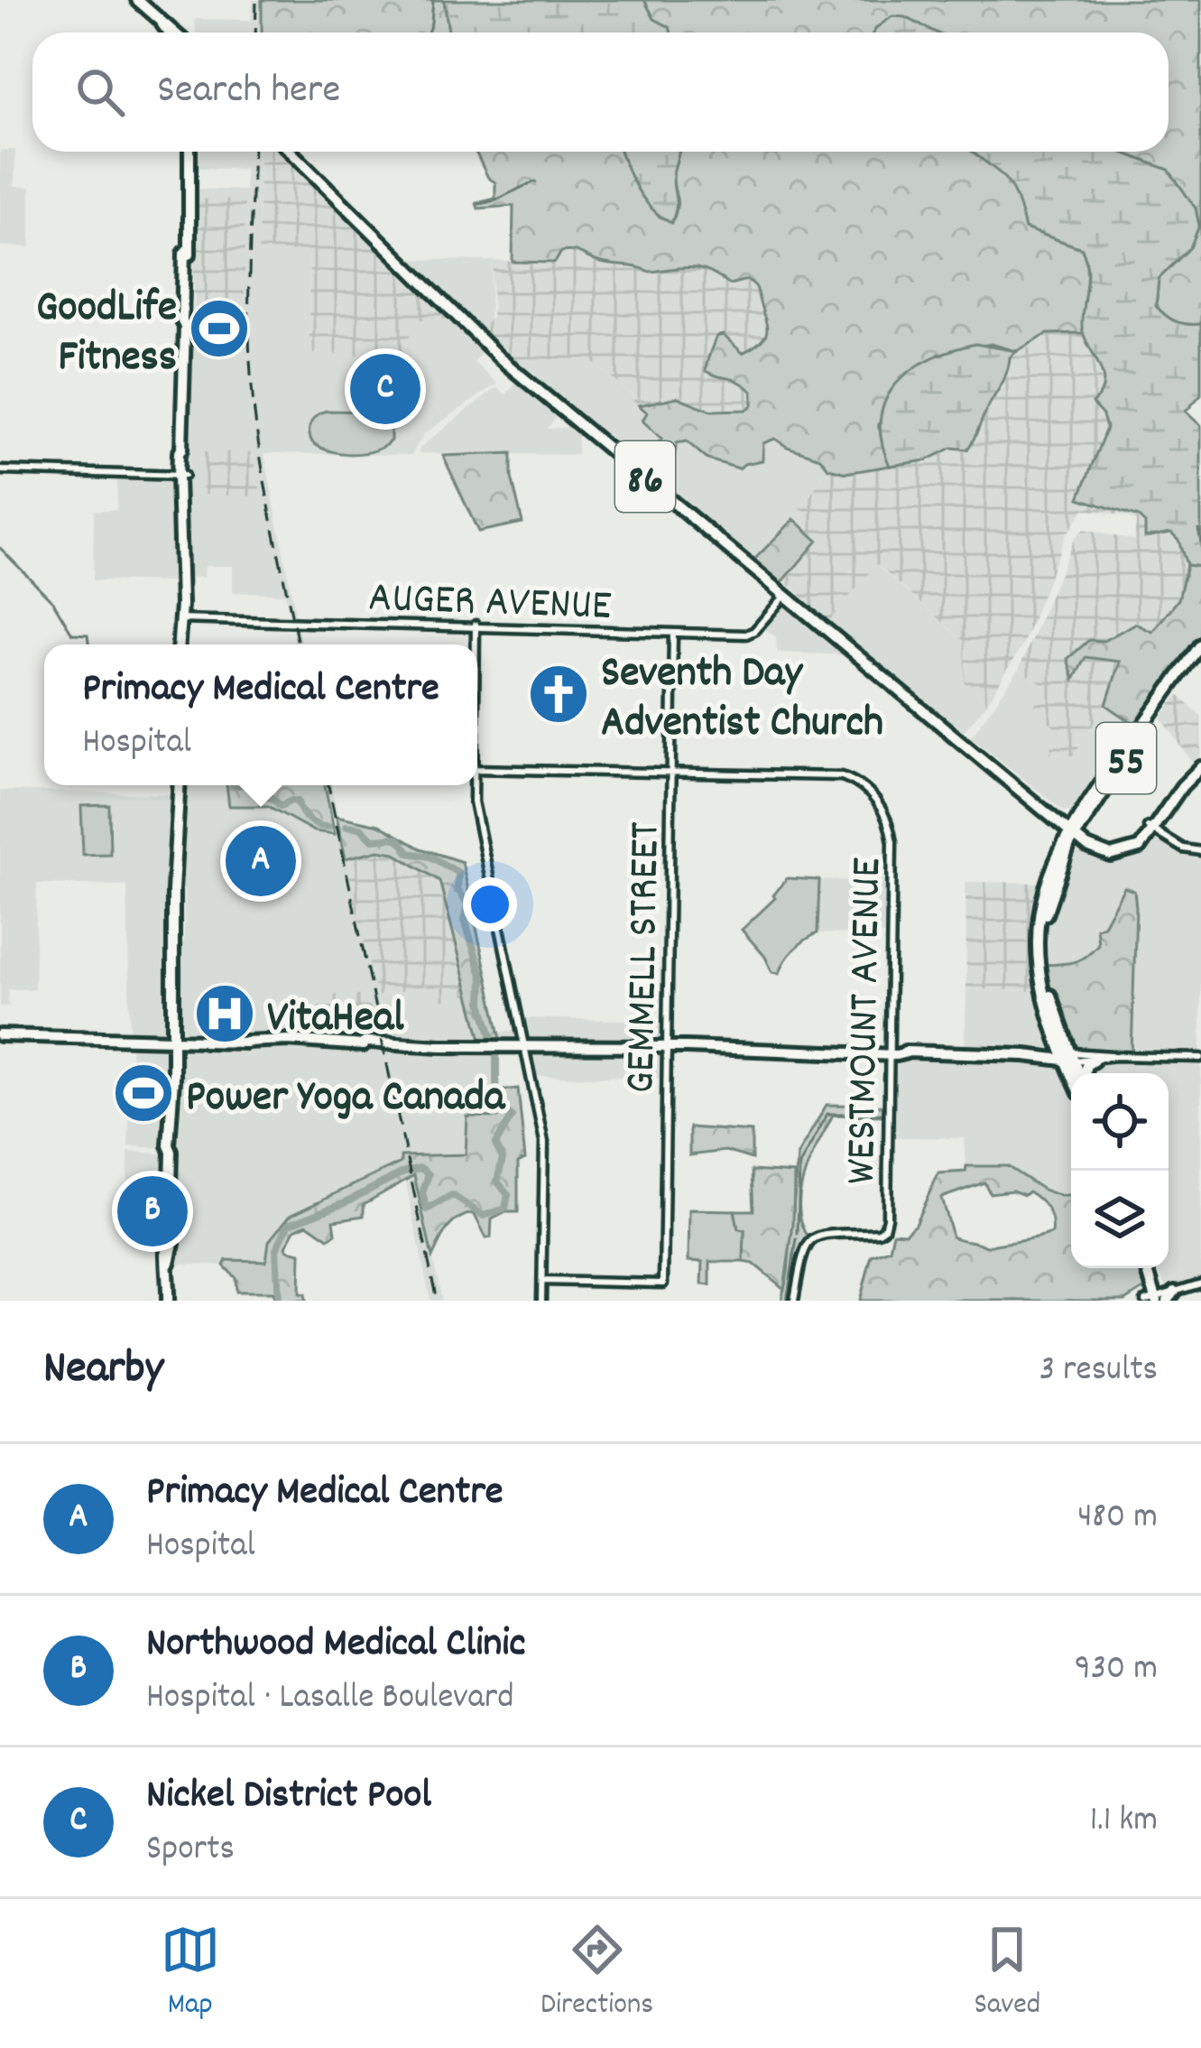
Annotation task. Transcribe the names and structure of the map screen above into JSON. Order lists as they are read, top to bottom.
{
  "streets": {
    "main road": ["86", "55"],
    "street": ["AUGER AVENUE", "GEMMELL STREET", "WESTMOUNT AVENUE"]
  },
  "crossings": [
    ["86", "AUGER AVENUE"],
    ["86", "55"],
    ["AUGER AVENUE", "GEMMELL STREET"],
    ["GEMMELL STREET", "WESTMOUNT AVENUE"]
  ],
  "places": {
    "sports": ["GoodLife Fitness", "Power Yoga Canada"],
    "church": ["Seventh Day Adventist Church"],
    "hospital": ["VitaHeal"]
  },
  "page": {
    "search": "Search here",
    "pins": ["C", "A", "B"],
    "popup": ["Primacy Medical Centre", "Hospital"],
    "heading": ["Nearby", "3 results"],
    "list": [
      {
        "mark": "A",
        "name": "Primacy Medical Centre",
        "note": "Hospital",
        "value": "480 m"
      },
      {
        "mark": "B",
        "name": "Northwood Medical Clinic",
        "note": "Hospital · Lasalle Boulevard",
        "value": "930 m"
      },
      {
        "mark": "C",
        "name": "Nickel District Pool",
        "note": "Sports",
        "value": "1.1 km"
      }
    ],
    "nav": ["Map", "Directions", "Saved"]
  }
}
